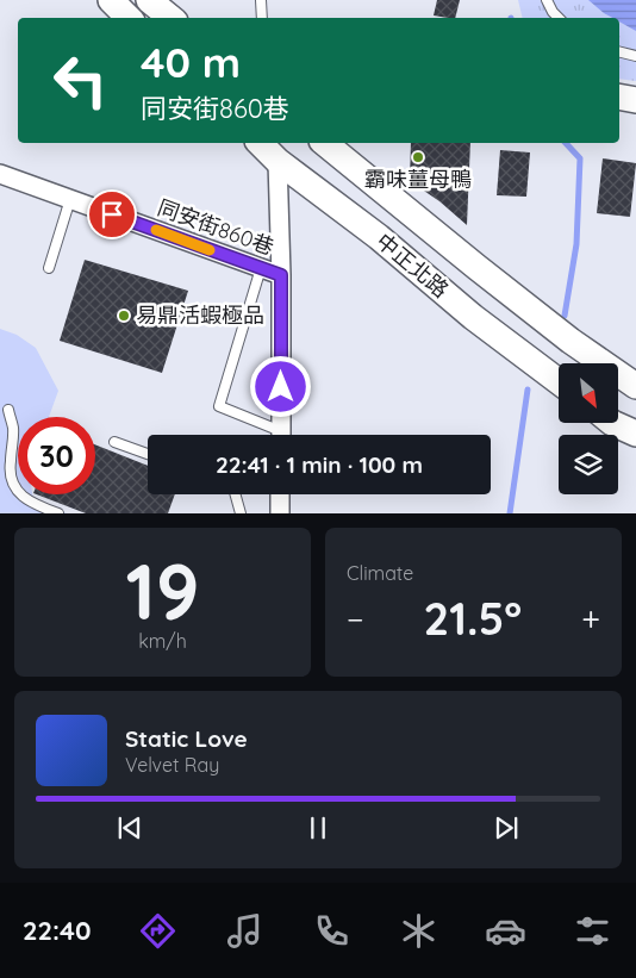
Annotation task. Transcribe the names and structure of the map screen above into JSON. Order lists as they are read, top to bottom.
{
  "streets": {
    "street": ["同安街860巷", "中正北路"]
  },
  "places": ["霸味薑母鴨", "易鼎活蝦極品"],
  "north": "bottom right",
  "page": {
    "turn": ["40 m", "同安街860巷"],
    "limit": "30",
    "trip": "22:41 · 1 min · 100 m",
    "tile": [
      ["19", "km/h"],
      "Climate"
    ],
    "heat": ["−", "21.5°", "+"],
    "song": ["Static Love", "Velvet Ray"],
    "tabs": "22:40"
  }
}
